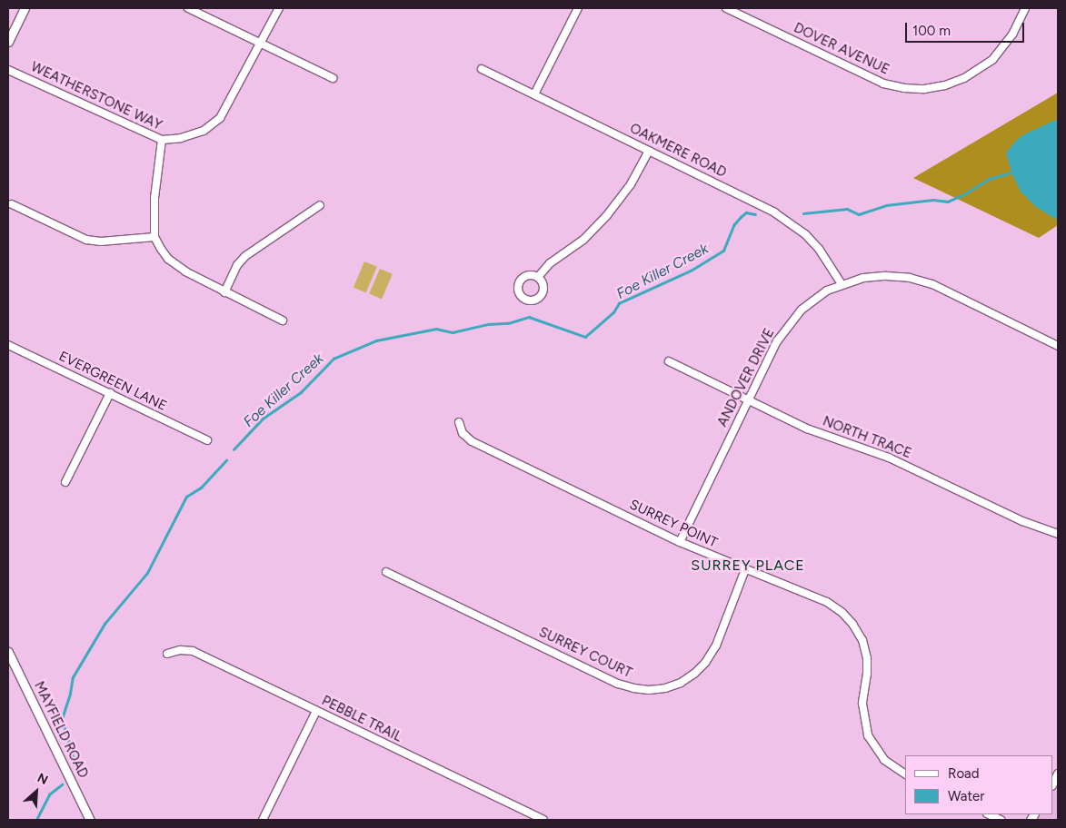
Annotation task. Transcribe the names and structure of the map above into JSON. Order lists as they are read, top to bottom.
{
  "streets": {
    "street": [
      "DOVER AVENUE",
      "WEATHERSTONE WAY",
      "OAKMERE ROAD",
      "ANDOVER DRIVE",
      "EVERGREEN LANE",
      "NORTH TRACE",
      "SURREY POINT",
      "SURREY COURT",
      "PEBBLE TRAIL",
      "MAYFIELD ROAD"
    ]
  },
  "crossings": [
    ["OAKMERE ROAD", "ANDOVER DRIVE"],
    ["ANDOVER DRIVE", "NORTH TRACE"],
    ["ANDOVER DRIVE", "SURREY POINT"],
    ["SURREY POINT", "SURREY COURT"]
  ],
  "districts": ["SURREY PLACE"],
  "water": ["Foe Killer Creek"],
  "legend": ["Road", "Water"],
  "scale_bar": "100 m",
  "north": "top right"
}
